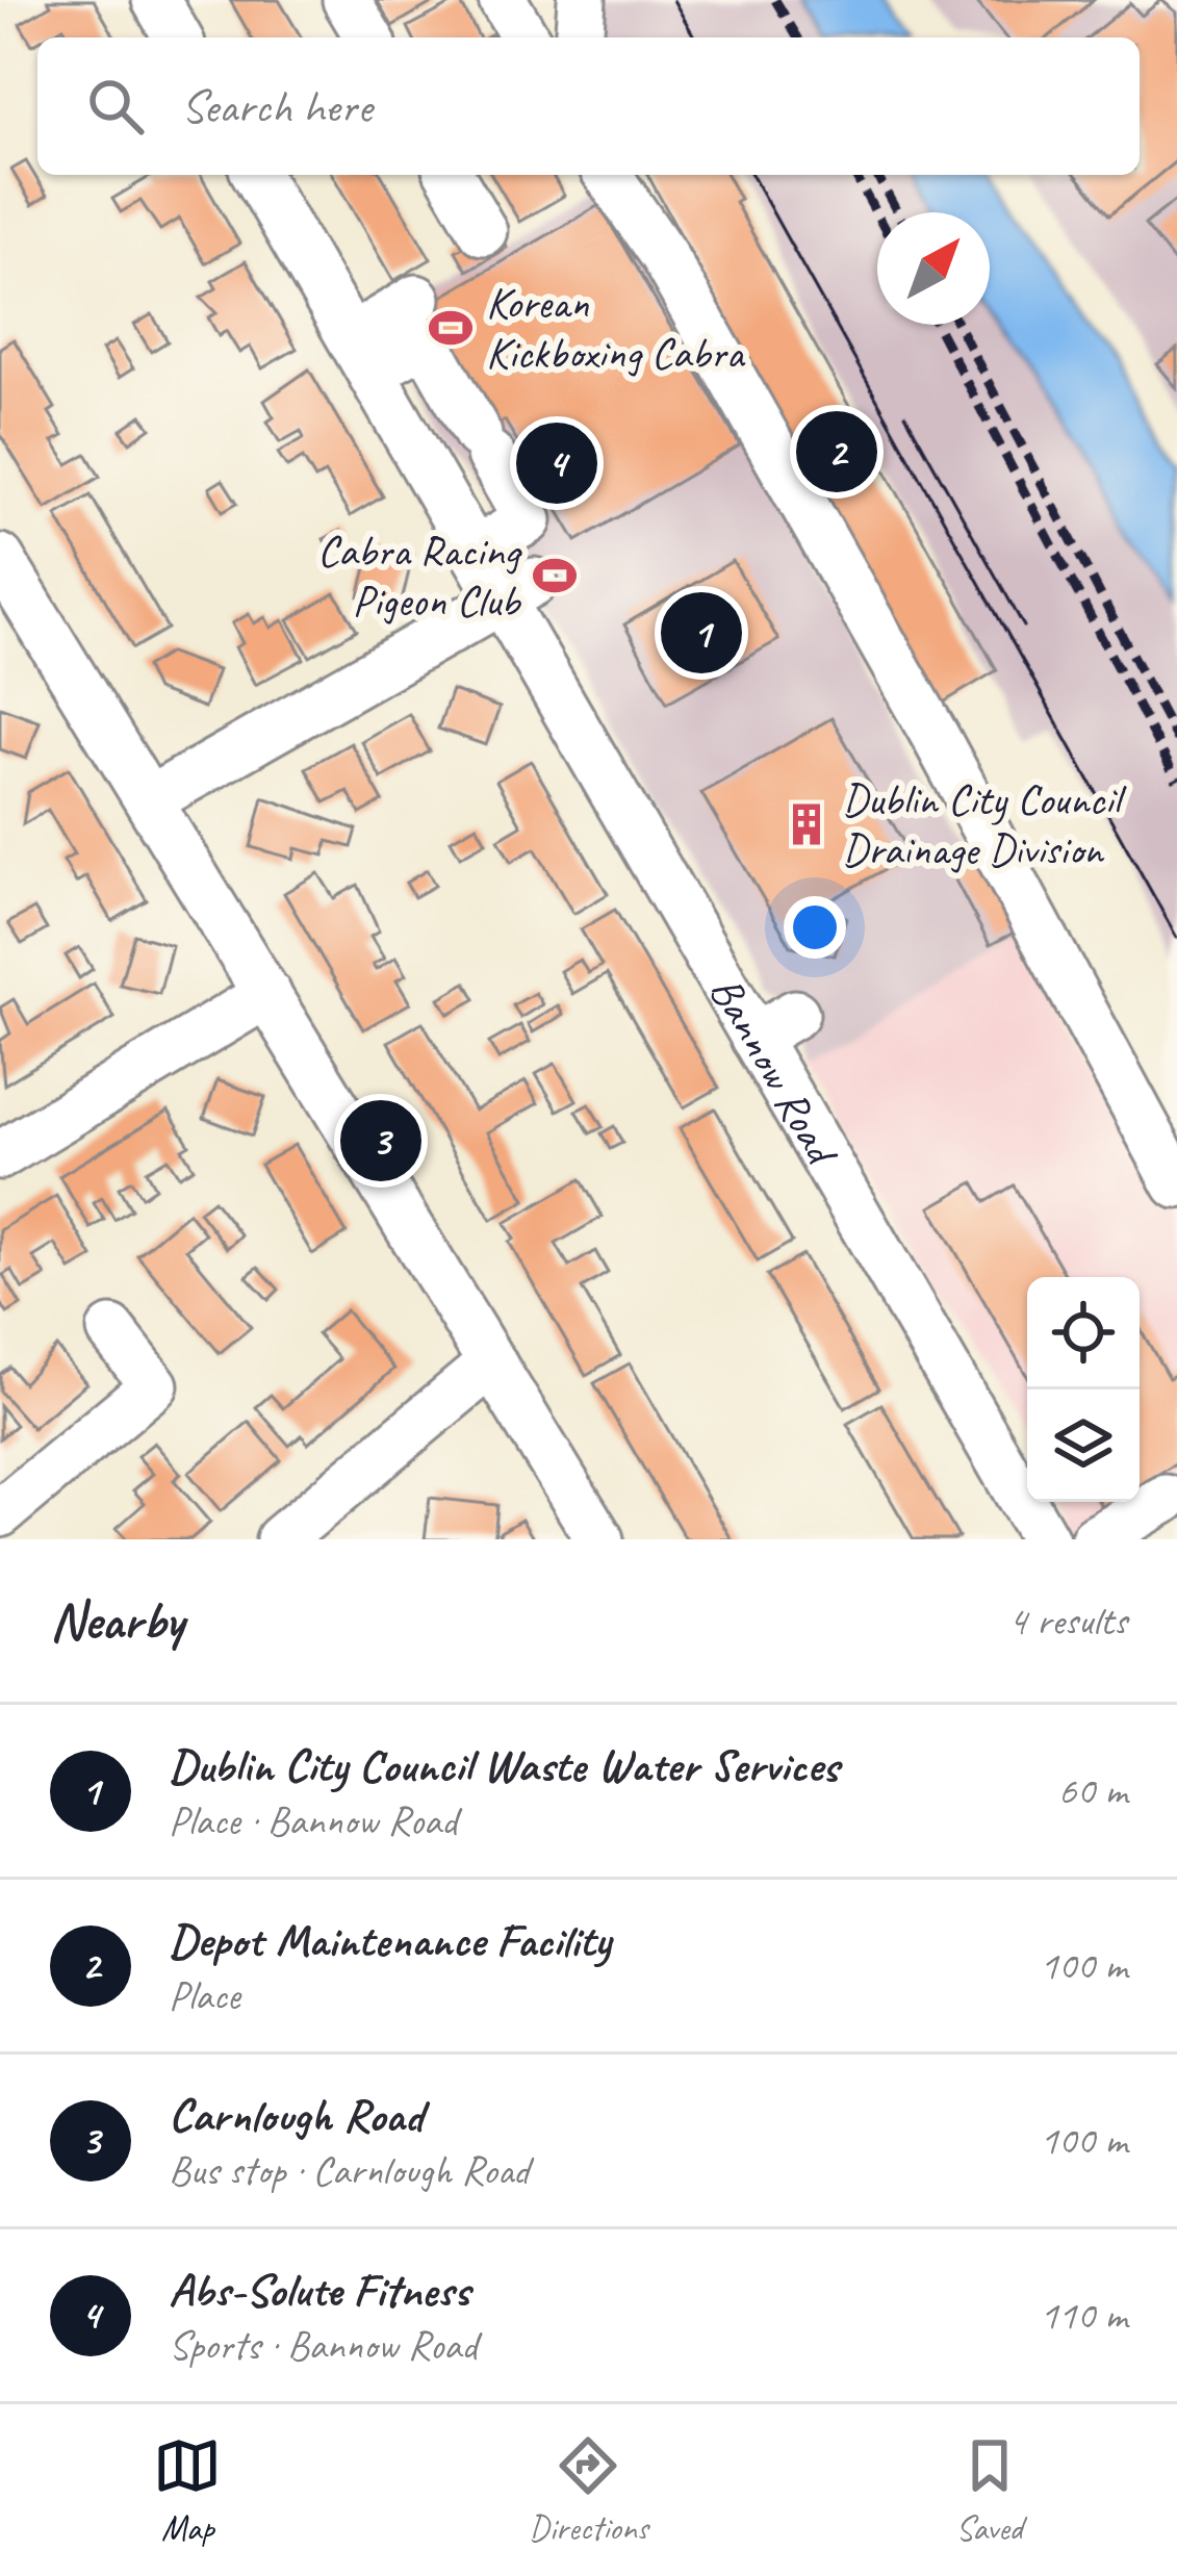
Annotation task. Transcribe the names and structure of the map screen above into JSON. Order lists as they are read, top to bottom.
{
  "streets": {
    "street": ["Bannow Road"]
  },
  "places": {
    "sports": ["Korean Kickboxing Cabra", "Cabra Racing Pigeon Club"],
    "building": ["Dublin City Council Drainage Division"]
  },
  "north": "top right",
  "page": {
    "search": "Search here",
    "pins": [
      "2",
      "4",
      "1",
      "3"
    ],
    "heading": ["Nearby", "4 results"],
    "list": [
      {
        "mark": "1",
        "name": "Dublin City Council Waste Water Services",
        "note": "Place · Bannow Road",
        "value": "60 m"
      },
      {
        "mark": "2",
        "name": "Depot Maintenance Facility",
        "note": "Place",
        "value": "100 m"
      },
      {
        "mark": "3",
        "name": "Carnlough Road",
        "note": "Bus stop · Carnlough Road",
        "value": "100 m"
      },
      {
        "mark": "4",
        "name": "Abs-Solute Fitness",
        "note": "Sports · Bannow Road",
        "value": "110 m"
      }
    ],
    "nav": ["Map", "Directions", "Saved"]
  }
}
